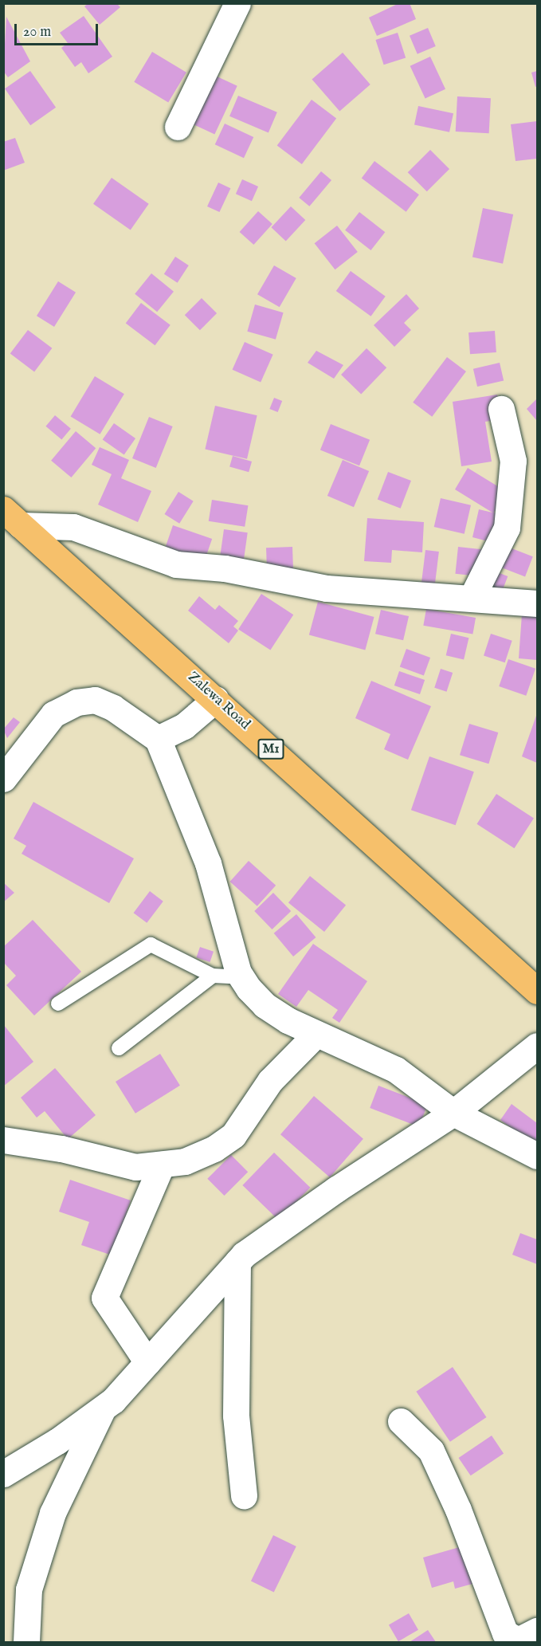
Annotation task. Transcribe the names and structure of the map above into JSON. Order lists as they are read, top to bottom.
{
  "streets": {
    "highway": ["Zalewa Road", "M1"]
  },
  "scale_bar": "20 m"
}
